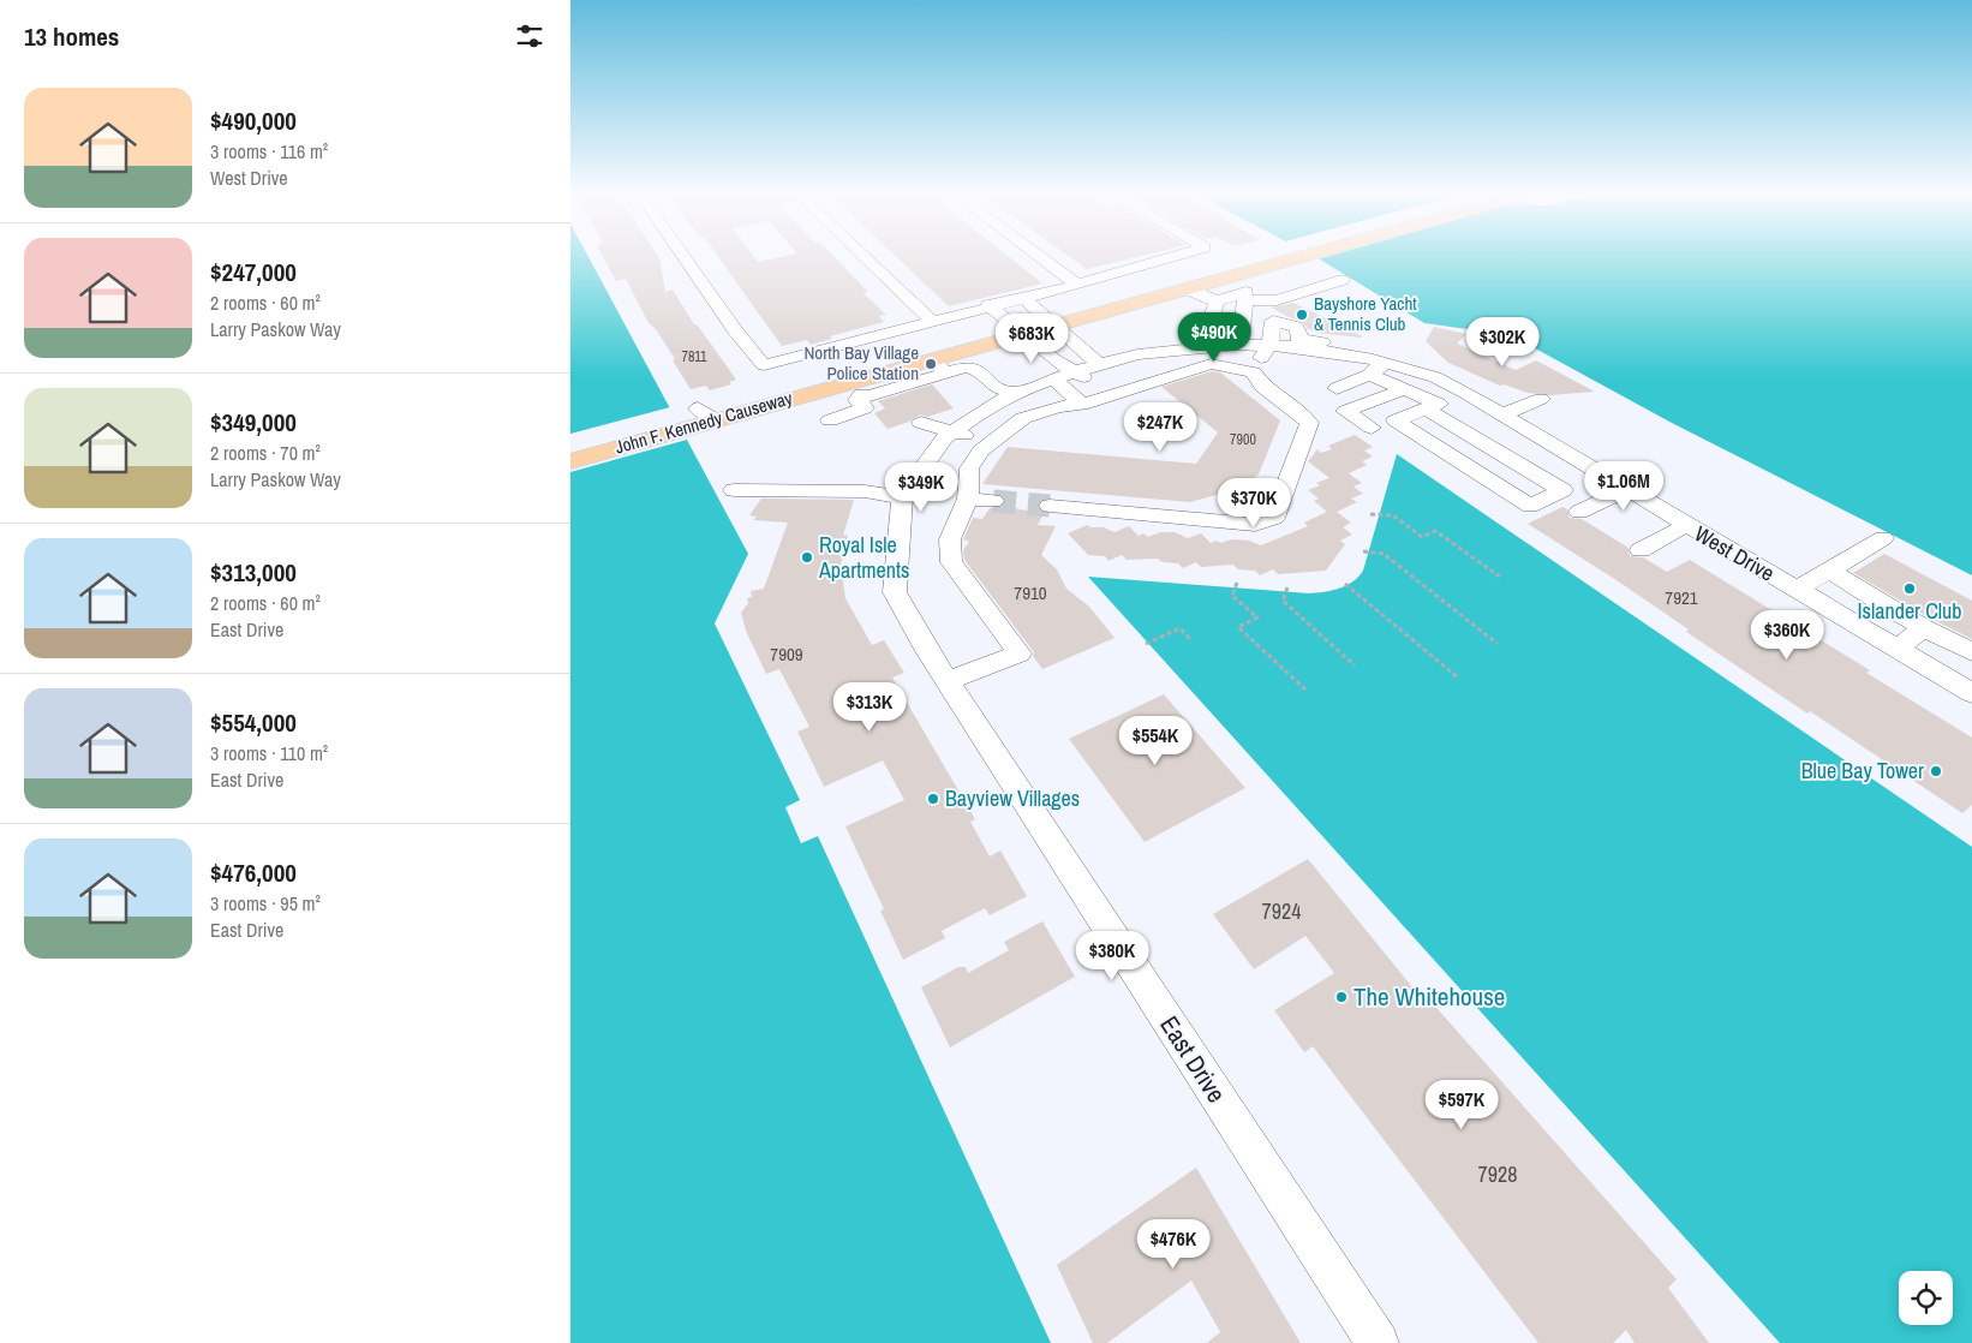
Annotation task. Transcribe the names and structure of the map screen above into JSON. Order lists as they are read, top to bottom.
{
  "streets": {
    "main road": ["John F. Kennedy Causeway"],
    "street": ["West Drive", "East Drive"]
  },
  "crossings": [
    ["West Drive", "East Drive"]
  ],
  "places": [
    "Bayshore Yacht & Tennis Club",
    "North Bay Village Police Station",
    "Royal Isle Apartments",
    "Islander Club",
    "Blue Bay Tower",
    "Bayview Villages",
    "The Whitehouse"
  ],
  "house_numbers": [
    "7811",
    "7900",
    "7910",
    "7921",
    "7909",
    "7924",
    "7928"
  ],
  "page": {
    "heading": "13 homes",
    "list": [
      {
        "name": "$490,000",
        "note": "3 rooms · 116 m² · West Drive"
      },
      {
        "name": "$247,000",
        "note": "2 rooms · 60 m² · Larry Paskow Way"
      },
      {
        "name": "$349,000",
        "note": "2 rooms · 70 m² · Larry Paskow Way"
      },
      {
        "name": "$313,000",
        "note": "2 rooms · 60 m² · East Drive"
      },
      {
        "name": "$554,000",
        "note": "3 rooms · 110 m² · East Drive"
      },
      {
        "name": "$476,000",
        "note": "3 rooms · 95 m² · East Drive"
      }
    ],
    "price": [
      "$490K",
      "$683K",
      "$302K",
      "$247K",
      "$1.06M",
      "$349K",
      "$370K",
      "$360K",
      "$313K",
      "$554K",
      "$380K",
      "$597K",
      "$476K"
    ]
  }
}
